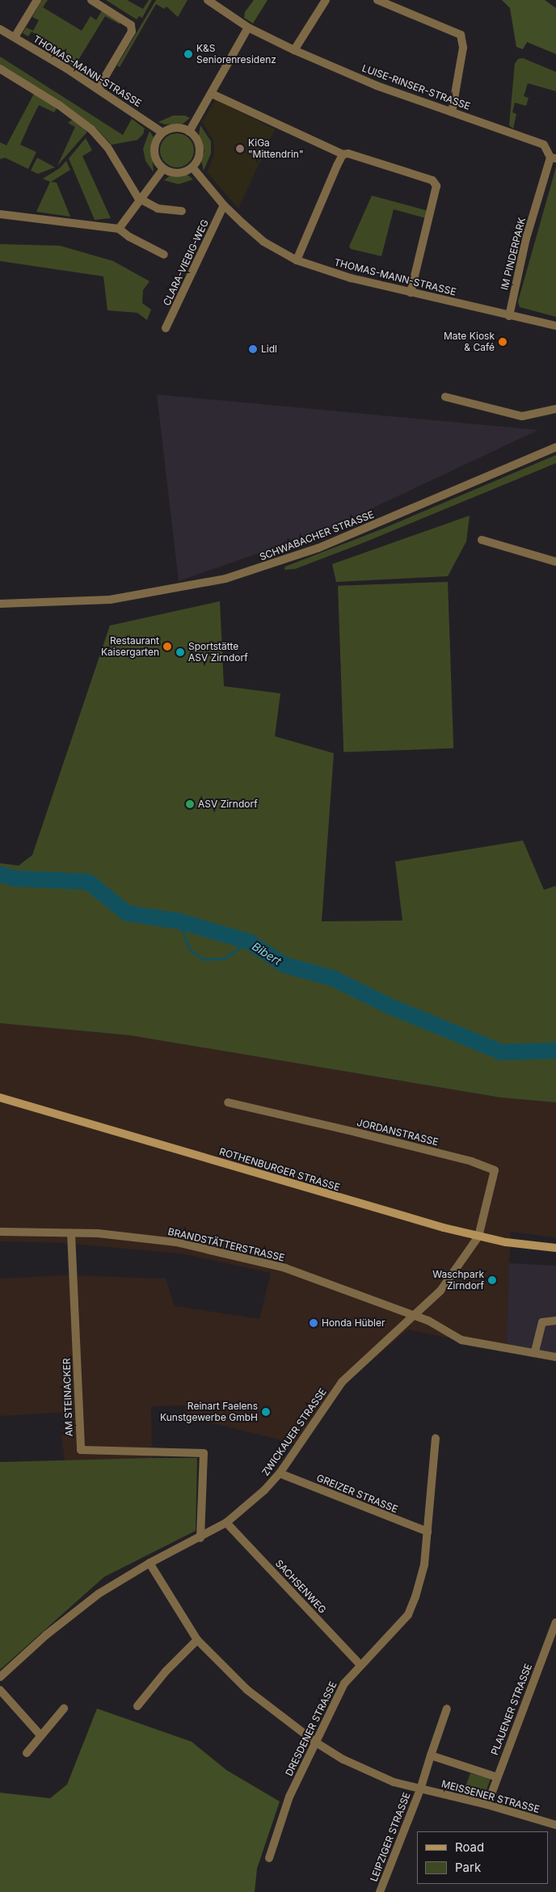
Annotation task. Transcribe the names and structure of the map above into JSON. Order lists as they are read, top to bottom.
{
  "streets": {
    "main road": ["ROTHENBURGER STRASSE"],
    "street": [
      "THOMAS-MANN-STRASSE",
      "LUISE-RINSER-STRASSE",
      "IM PINDERPARK",
      "CLARA-VIEBIG-WEG",
      "SCHWABACHER STRASSE",
      "JORDANSTRASSE",
      "BRANDSTÄTTERSTRASSE",
      "AM STEINACKER",
      "ZWICKAUER STRASSE",
      "GREIZER STRASSE",
      "SACHSENWEG",
      "PLAUENER STRASSE",
      "DRESDENER STRASSE",
      "MEISSENER STRASSE",
      "LEIPZIGER STRASSE"
    ]
  },
  "crossings": [
    ["THOMAS-MANN-STRASSE", "IM PINDERPARK"],
    ["THOMAS-MANN-STRASSE", "CLARA-VIEBIG-WEG"],
    ["LUISE-RINSER-STRASSE", "IM PINDERPARK"],
    ["JORDANSTRASSE", "ROTHENBURGER STRASSE"],
    ["JORDANSTRASSE", "ZWICKAUER STRASSE"],
    ["ROTHENBURGER STRASSE", "ZWICKAUER STRASSE"],
    ["BRANDSTÄTTERSTRASSE", "AM STEINACKER"],
    ["BRANDSTÄTTERSTRASSE", "ZWICKAUER STRASSE"],
    ["AM STEINACKER", "ZWICKAUER STRASSE"],
    ["ZWICKAUER STRASSE", "GREIZER STRASSE"],
    ["ZWICKAUER STRASSE", "SACHSENWEG"],
    ["ZWICKAUER STRASSE", "MEISSENER STRASSE"],
    ["GREIZER STRASSE", "DRESDENER STRASSE"],
    ["SACHSENWEG", "DRESDENER STRASSE"],
    ["PLAUENER STRASSE", "MEISSENER STRASSE"],
    ["DRESDENER STRASSE", "MEISSENER STRASSE"],
    ["MEISSENER STRASSE", "LEIPZIGER STRASSE"]
  ],
  "water": ["Bibert"],
  "places": [
    "K&S Seniorenresidenz",
    "KiGa \"Mittendrin\"",
    "Mate Kiosk & Café",
    "Lidl",
    "Restaurant Kaisergarten",
    "Sportstätte ASV Zirndorf",
    "ASV Zirndorf",
    "Waschpark Zirndorf",
    "Honda Hübler",
    "Reinart Faelens Kunstgewerbe GmbH"
  ],
  "legend": ["Road", "Park"]
}
